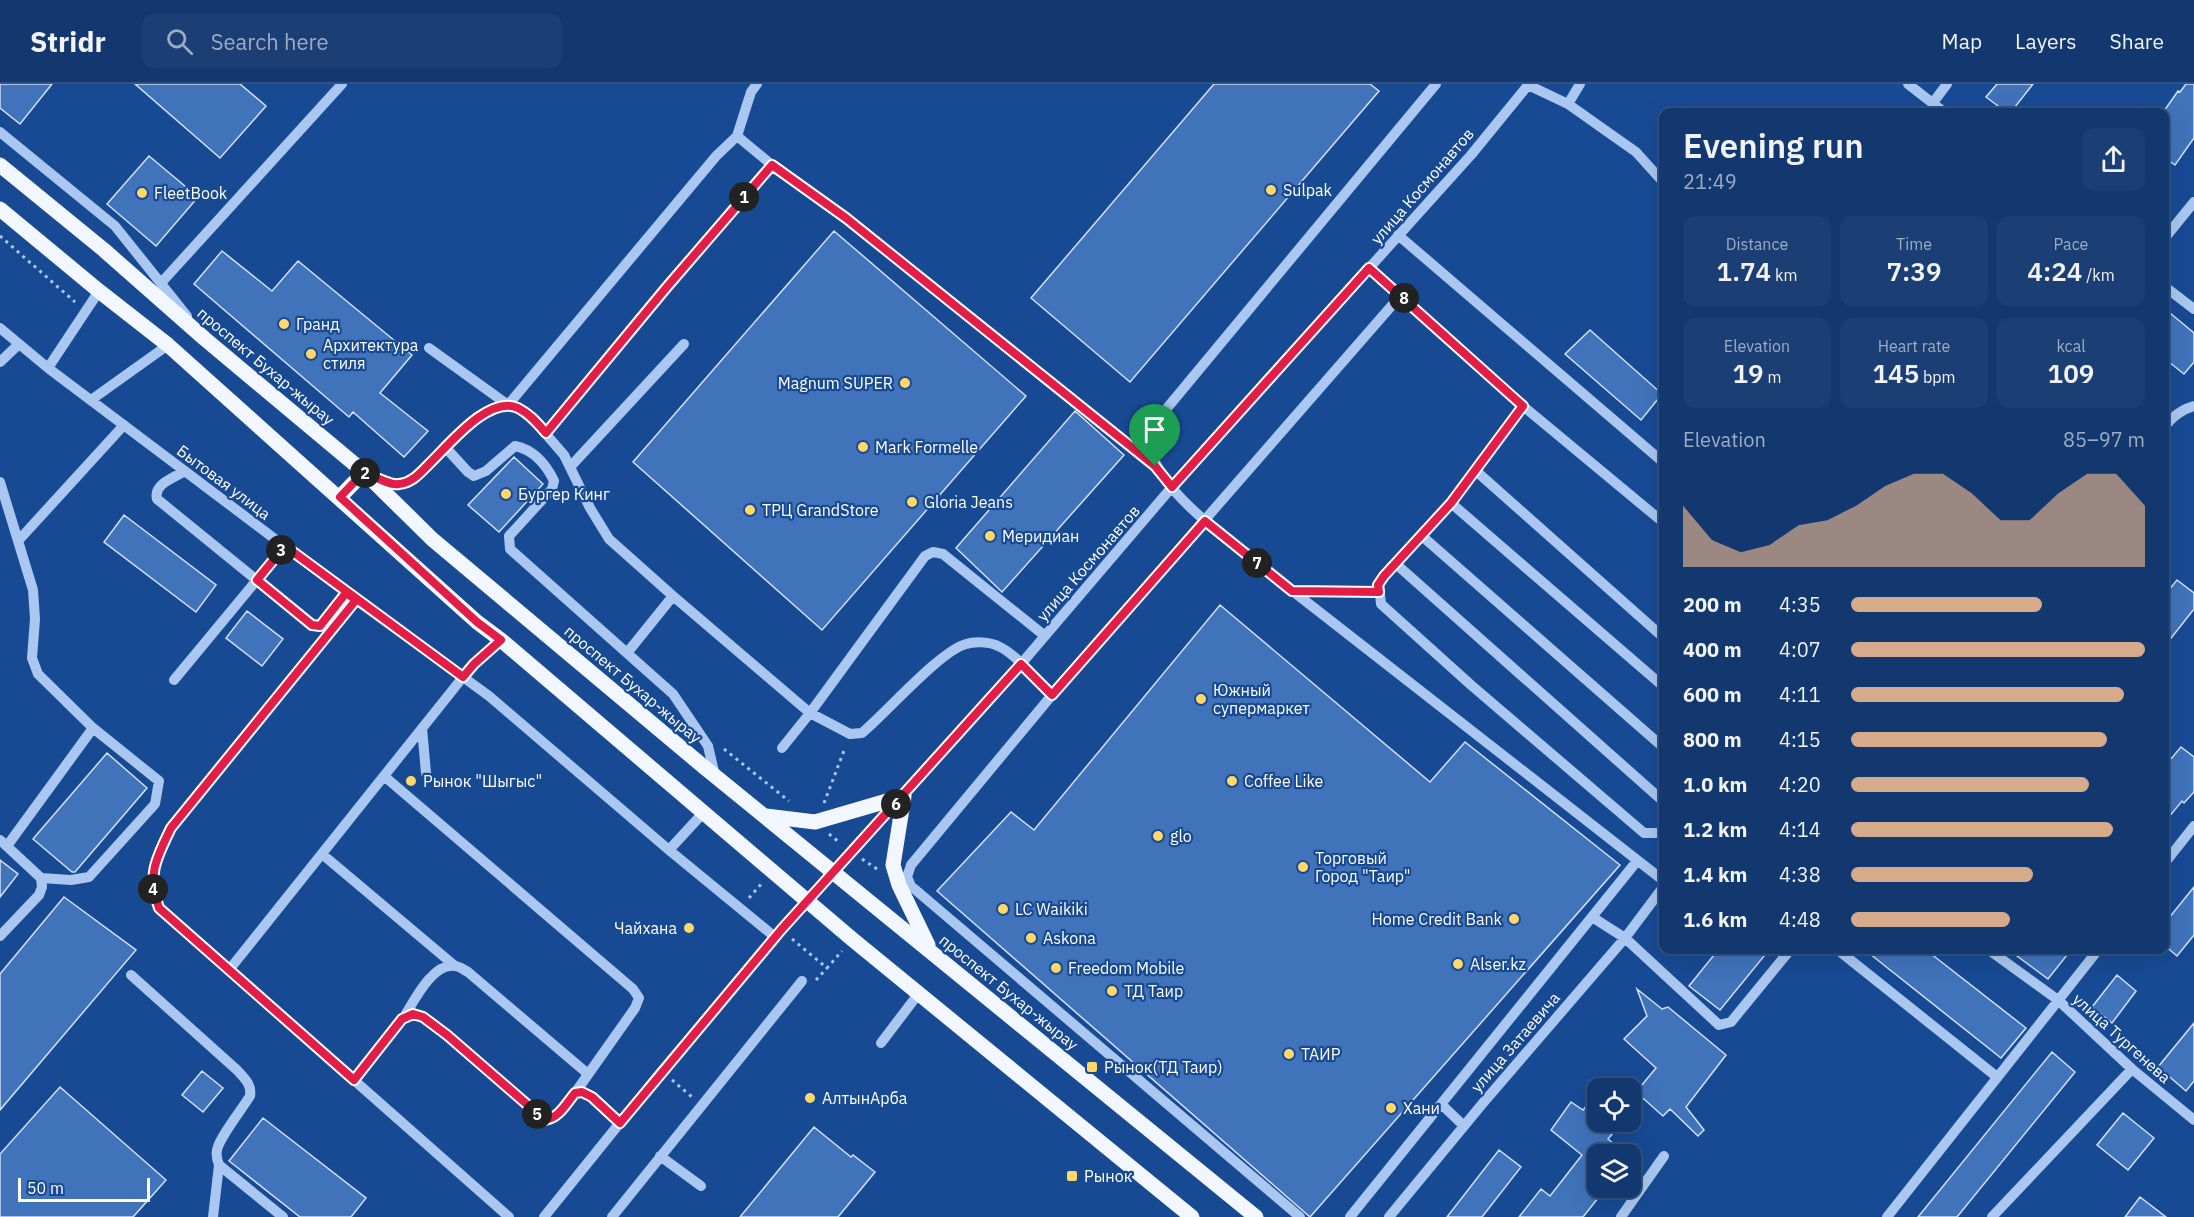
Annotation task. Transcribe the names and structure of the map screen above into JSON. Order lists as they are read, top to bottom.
{
  "streets": {
    "main road": ["проспект Бухар-жырау"],
    "street": [
      "улица Космонавтов",
      "Бытовая улица",
      "улица Тургенева",
      "улица Затаевича"
    ]
  },
  "crossings": [
    ["улица Космонавтов", "проспект Бухар-жырау"],
    ["улица Космонавтов", "Бытовая улица"]
  ],
  "places": {
    "other": [
      "Sulpak",
      "FleetBook",
      "Гранд",
      "Архитектура стиля",
      "Magnum SUPER",
      "Mark Formelle",
      "Бургер Кинг",
      "Gloria Jeans",
      "ТРЦ GrandStore",
      "Меридиан",
      "Южный супермаркет",
      "Рынок \"Шыгыс\"",
      "Coffee Like",
      "glo",
      "Торговый Город \"Таир\"",
      "LC Waikiki",
      "Home Credit Bank",
      "Чайхана",
      "Askona",
      "Alser.kz",
      "Freedom Mobile",
      "ТД Таир",
      "ТАИР",
      "АлтынАрба",
      "Хани"
    ],
    "transit": ["Рынок(ТД Таир)", "Рынок"]
  },
  "scale_bar": "50 m",
  "page": {
    "header": "Stridr",
    "search": "Search here",
    "nav": ["Map", "Layers", "Share"],
    "heading": ["Evening run", "21:49"],
    "pins": [
      "1",
      "8",
      "2",
      "3",
      "7",
      "6",
      "4",
      "5"
    ],
    "stats": [
      ["Distance", "1.74 km"],
      ["Time", "7:39"],
      ["Pace", "4:24 /km"],
      ["Elevation", "19 m"],
      ["Heart rate", "145 bpm"],
      ["kcal", "109"]
    ],
    "chart": ["Elevation", "85–97 m"],
    "list": [
      {
        "name": "200 m",
        "note": "4:35"
      },
      {
        "name": "400 m",
        "note": "4:07"
      },
      {
        "name": "600 m",
        "note": "4:11"
      },
      {
        "name": "800 m",
        "note": "4:15"
      },
      {
        "name": "1.0 km",
        "note": "4:20"
      },
      {
        "name": "1.2 km",
        "note": "4:14"
      },
      {
        "name": "1.4 km",
        "note": "4:38"
      },
      {
        "name": "1.6 km",
        "note": "4:48"
      }
    ],
    "scale": "50 m"
  }
}
